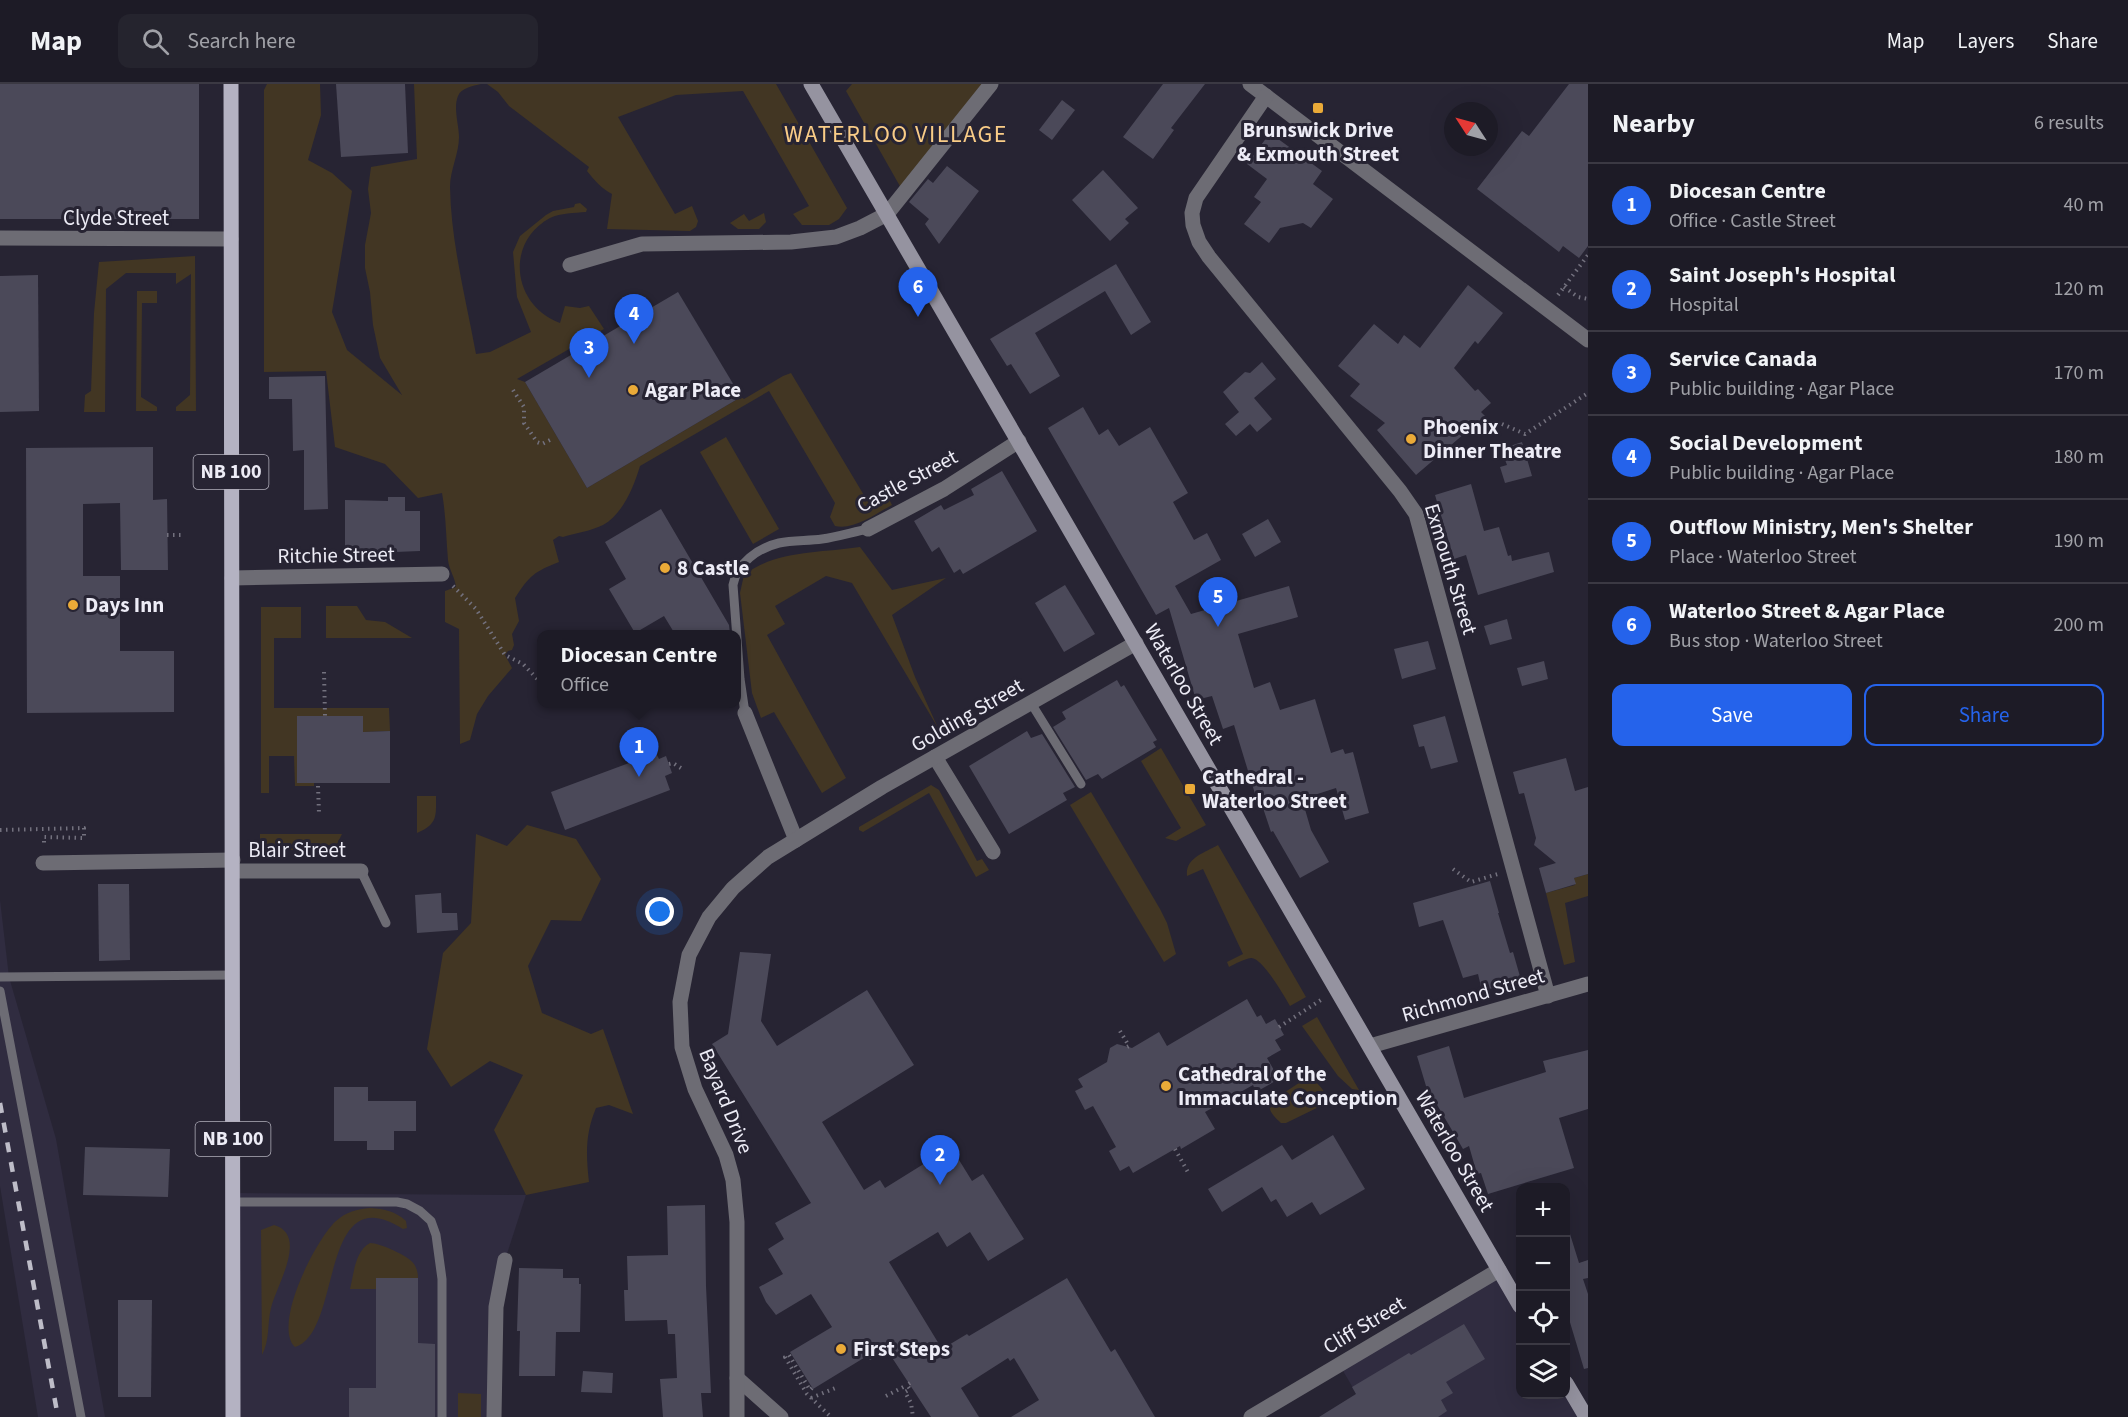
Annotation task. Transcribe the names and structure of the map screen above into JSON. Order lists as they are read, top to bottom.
{
  "streets": {
    "main road": ["NB 100"],
    "street": [
      "Clyde Street",
      "Castle Street",
      "Ritchie Street",
      "Exmouth Street",
      "Waterloo Street",
      "Golding Street",
      "Blair Street",
      "Richmond Street",
      "Bayard Drive",
      "Cliff Street"
    ]
  },
  "crossings": [
    ["Clyde Street", "NB 100"],
    ["NB 100", "Ritchie Street"],
    ["NB 100", "Blair Street"],
    ["Castle Street", "Waterloo Street"],
    ["Castle Street", "Bayard Drive"],
    ["Exmouth Street", "Richmond Street"],
    ["Waterloo Street", "Golding Street"],
    ["Waterloo Street", "Richmond Street"],
    ["Waterloo Street", "Cliff Street"],
    ["Golding Street", "Bayard Drive"]
  ],
  "districts": ["WATERLOO VILLAGE"],
  "places": {
    "transit": ["Brunswick Drive & Exmouth Street", "Cathedral - Waterloo Street"],
    "other": [
      "Agar Place",
      "Phoenix Dinner Theatre",
      "8 Castle",
      "Days Inn",
      "Cathedral of the Immaculate Conception",
      "First Steps"
    ]
  },
  "north": "top left",
  "page": {
    "header": "Map",
    "search": "Search here",
    "nav": ["Map", "Layers", "Share"],
    "heading": ["Nearby", "6 results"],
    "list": [
      {
        "mark": "1",
        "name": "Diocesan Centre",
        "note": "Office · Castle Street",
        "value": "40 m"
      },
      {
        "mark": "2",
        "name": "Saint Joseph's Hospital",
        "note": "Hospital",
        "value": "120 m"
      },
      {
        "mark": "3",
        "name": "Service Canada",
        "note": "Public building · Agar Place",
        "value": "170 m"
      },
      {
        "mark": "4",
        "name": "Social Development",
        "note": "Public building · Agar Place",
        "value": "180 m"
      },
      {
        "mark": "5",
        "name": "Outflow Ministry, Men's Shelter",
        "note": "Place · Waterloo Street",
        "value": "190 m"
      },
      {
        "mark": "6",
        "name": "Waterloo Street & Agar Place",
        "note": "Bus stop · Waterloo Street",
        "value": "200 m"
      }
    ],
    "pins": [
      "6",
      "4",
      "3",
      "5",
      "1",
      "2"
    ],
    "popup": ["Diocesan Centre", "Office"],
    "buttons": ["Save", "Share"],
    "map_buttons": ["+", "−"]
  }
}
